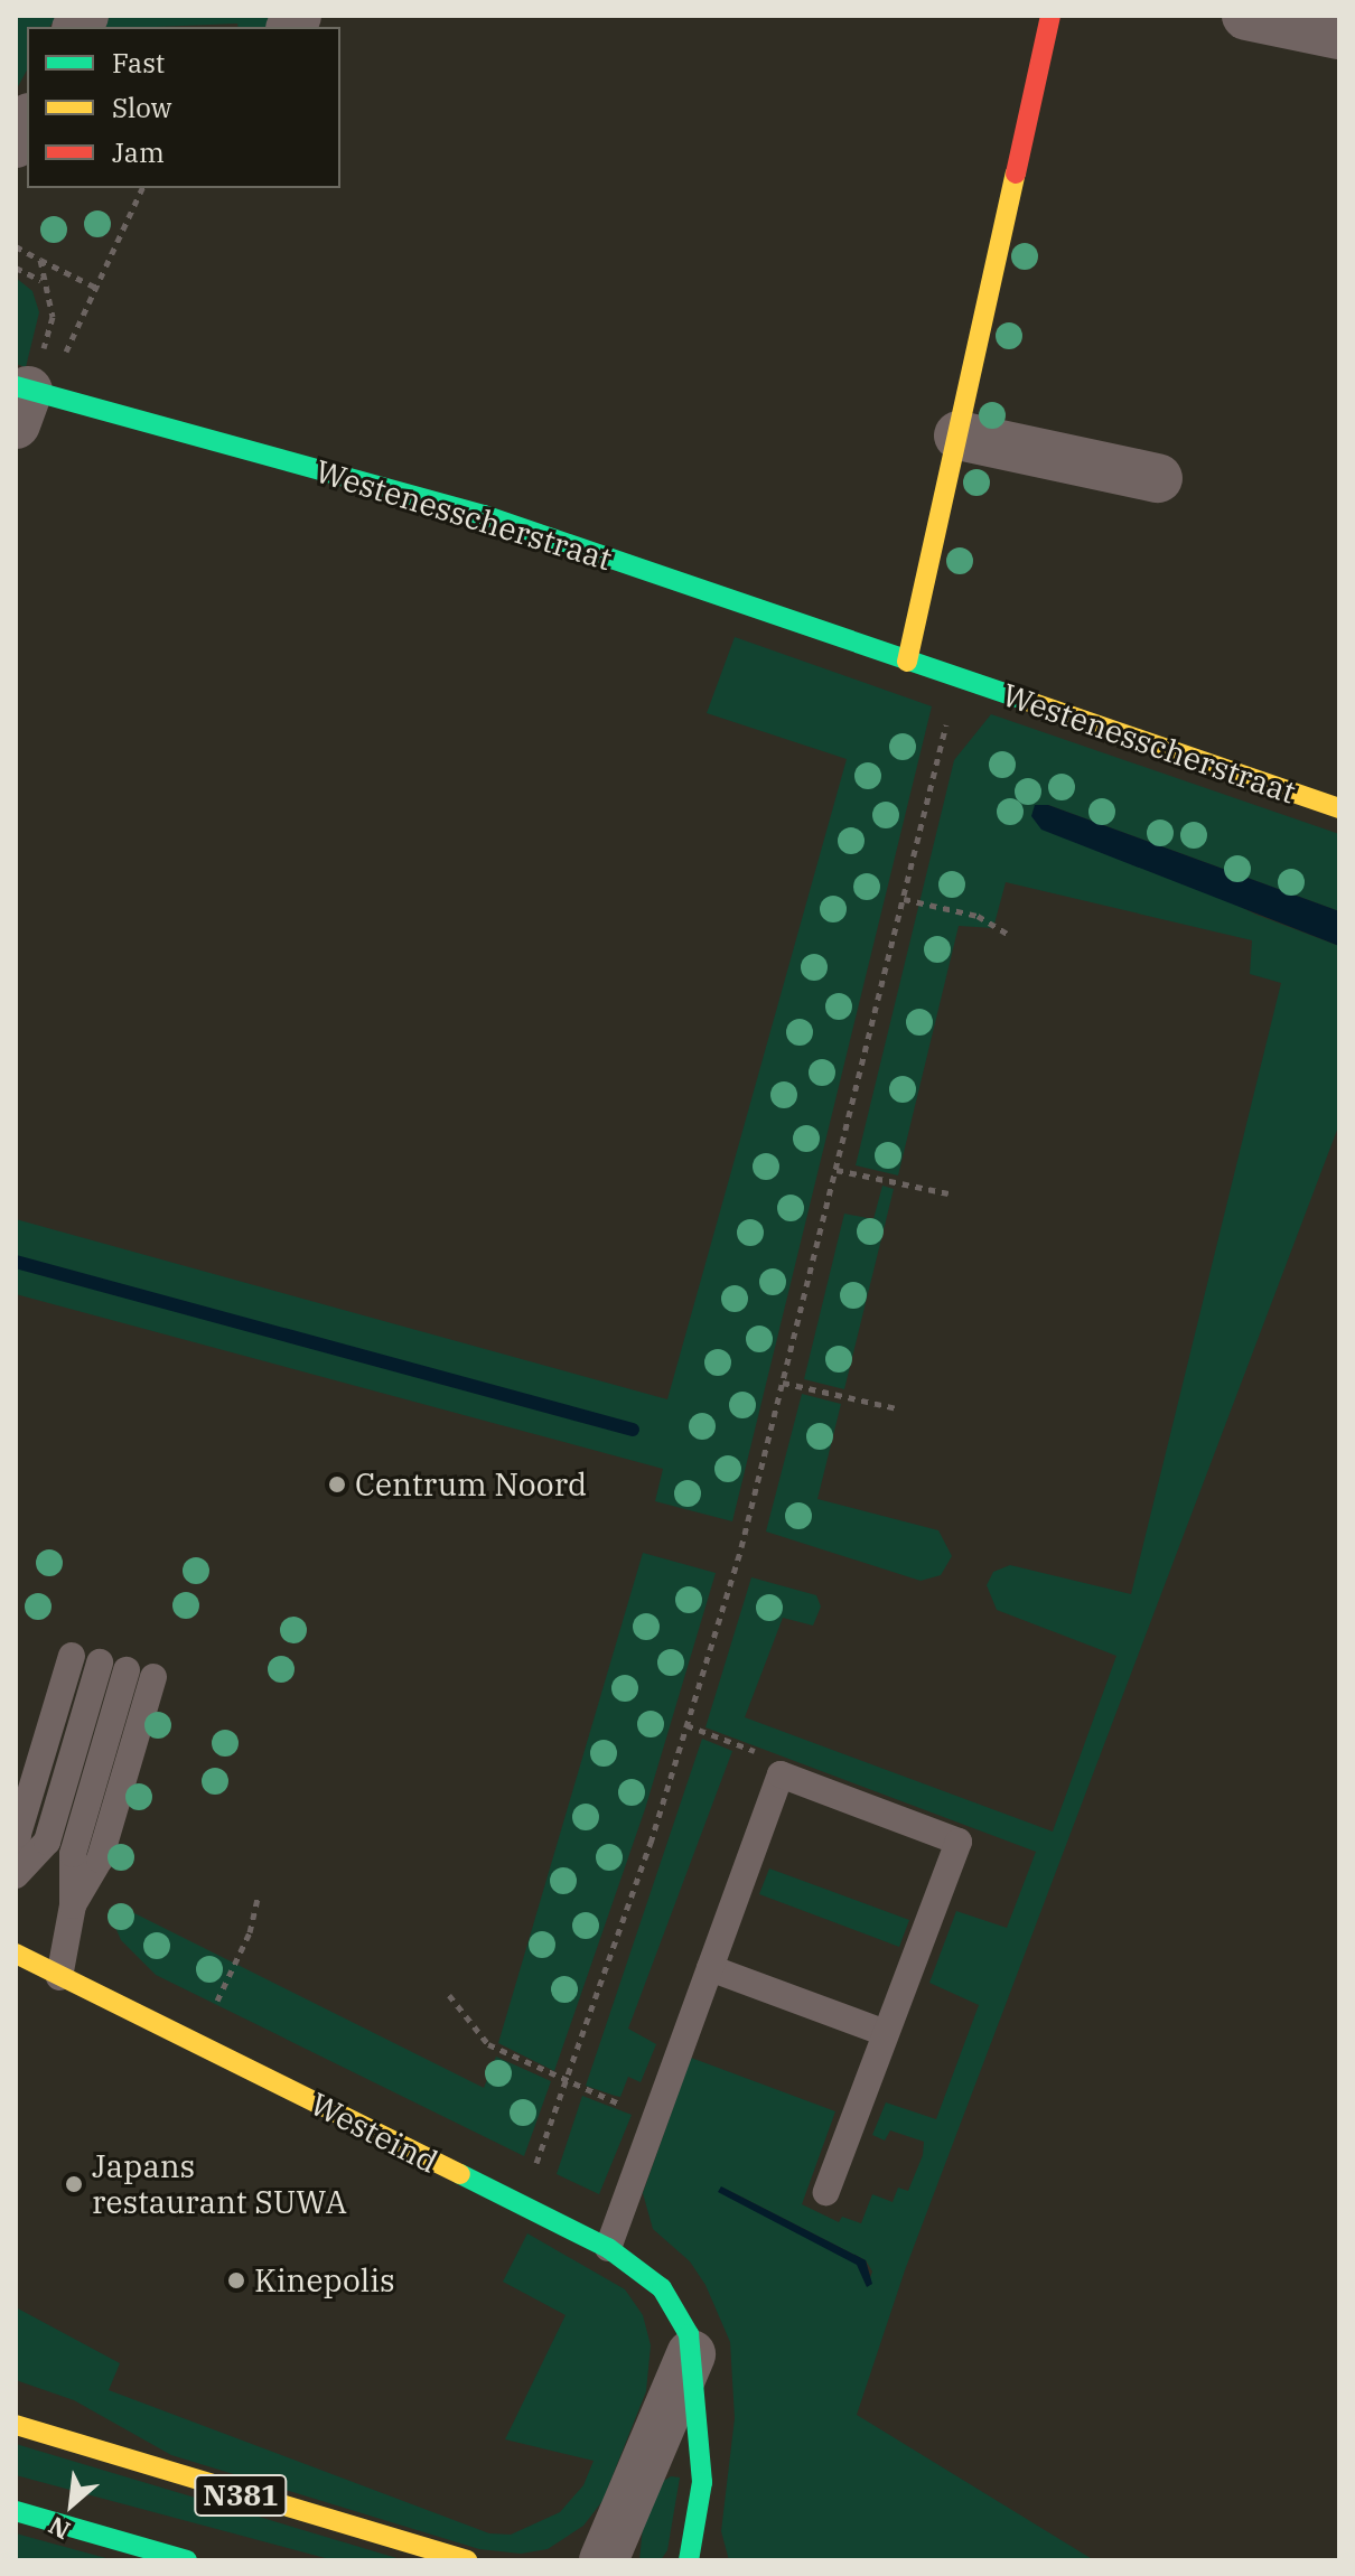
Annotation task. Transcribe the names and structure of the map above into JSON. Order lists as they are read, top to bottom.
{
  "streets": {
    "street": ["Westenesscherstraat", "Westeind", "N381"]
  },
  "places": ["Centrum Noord", "Japans restaurant SUWA", "Kinepolis"],
  "legend": ["Fast", "Slow", "Jam"],
  "north": "bottom left"
}
